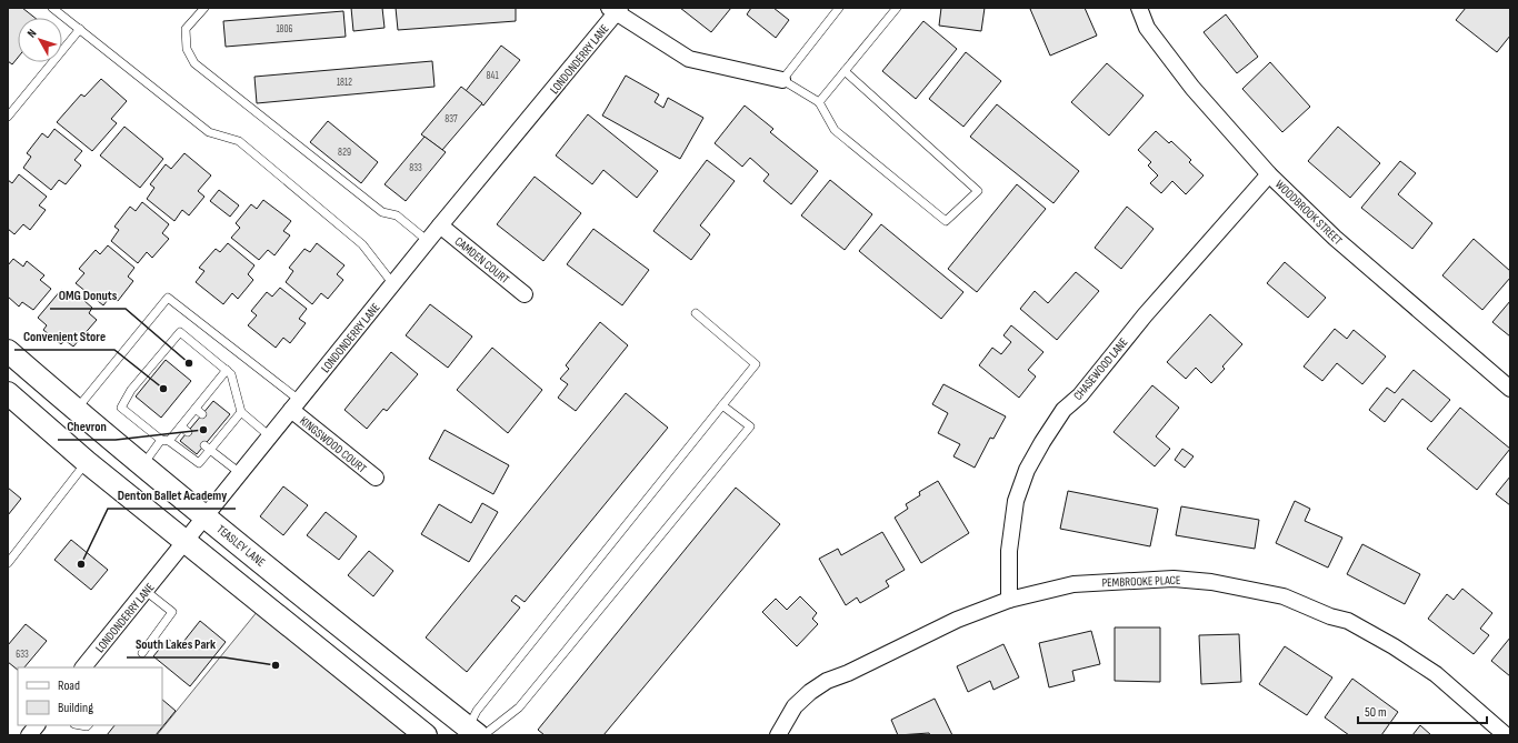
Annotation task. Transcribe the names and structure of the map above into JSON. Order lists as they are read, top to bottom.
{
  "streets": {
    "main road": ["TEASLEY LANE"],
    "street": [
      "LONDONDERRY LANE",
      "WOODBROOK STREET",
      "CAMDEN COURT",
      "CHASEWOOD LANE",
      "KINGSWOOD COURT",
      "PEMBROOKE PLACE"
    ]
  },
  "crossings": [
    ["LONDONDERRY LANE", "CAMDEN COURT"],
    ["LONDONDERRY LANE", "KINGSWOOD COURT"],
    ["LONDONDERRY LANE", "TEASLEY LANE"],
    ["WOODBROOK STREET", "CHASEWOOD LANE"],
    ["CHASEWOOD LANE", "PEMBROOKE PLACE"]
  ],
  "places": [
    "OMG Donuts",
    "Convenient Store",
    "Chevron",
    "Denton Ballet Academy",
    "South Lakes Park"
  ],
  "house_numbers": [
    "1806",
    "841",
    "1812",
    "837",
    "829",
    "833",
    "633"
  ],
  "legend": ["Road", "Building"],
  "scale_bar": "50 m",
  "north": "top left"
}
